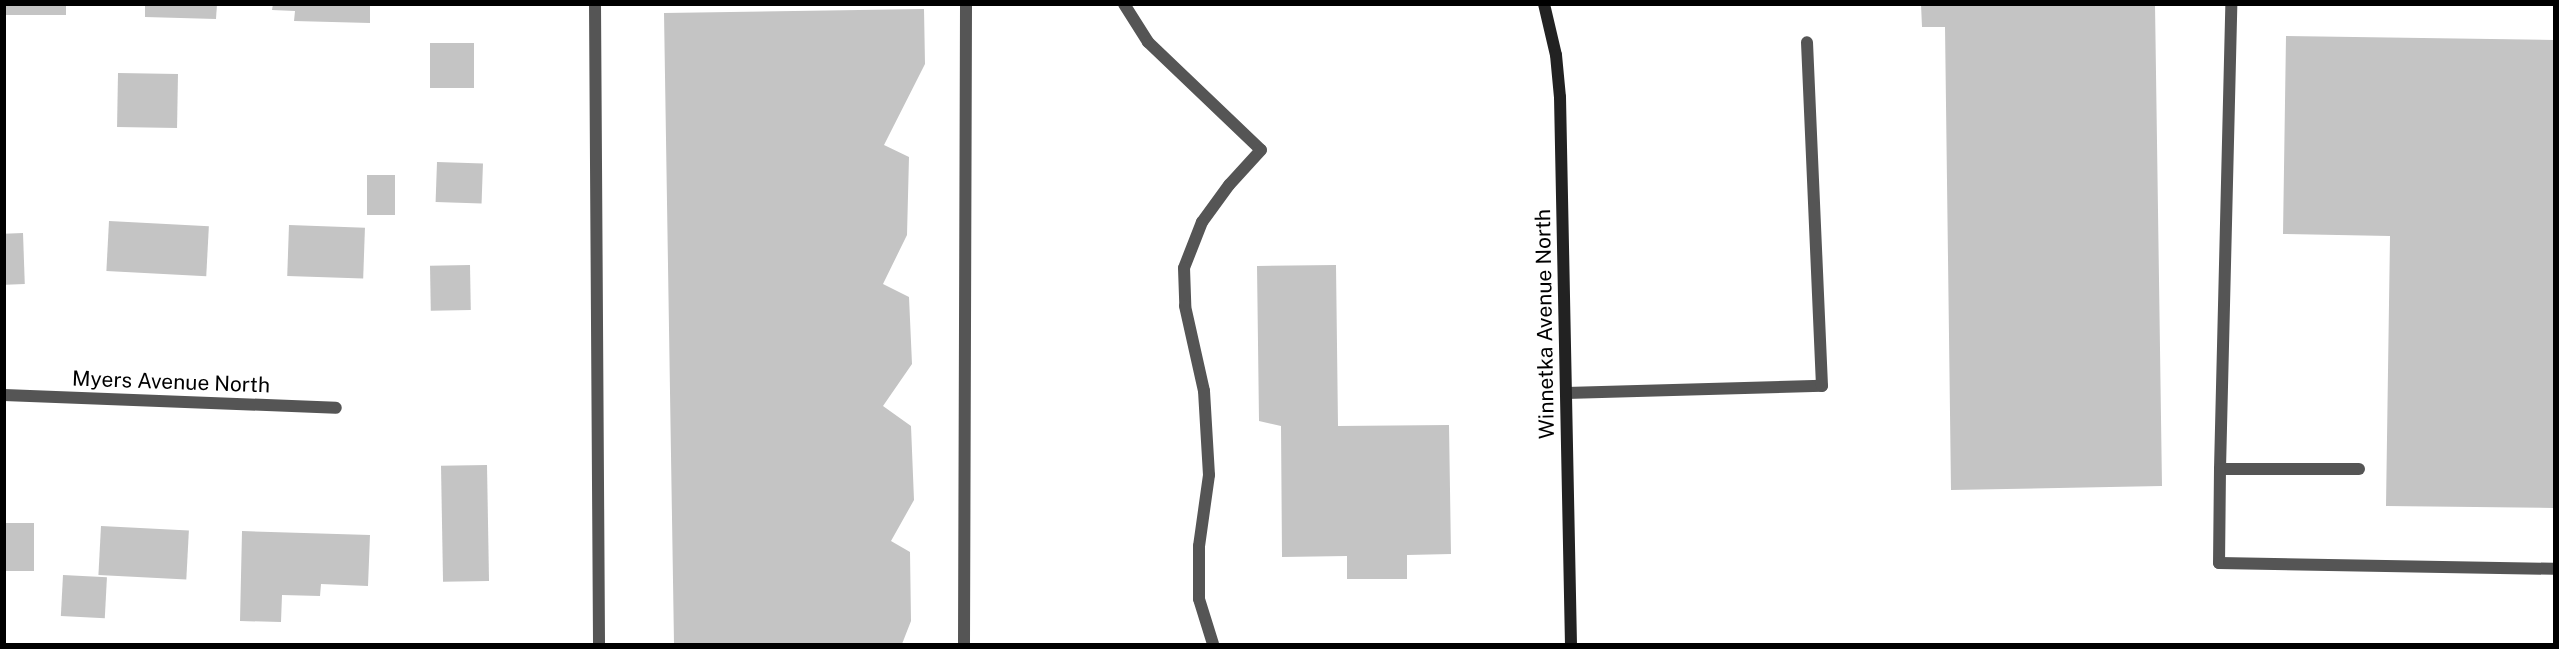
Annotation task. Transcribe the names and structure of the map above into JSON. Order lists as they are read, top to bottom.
{
  "streets": {
    "street": ["Winnetka Avenue North", "Myers Avenue North"]
  }
}
